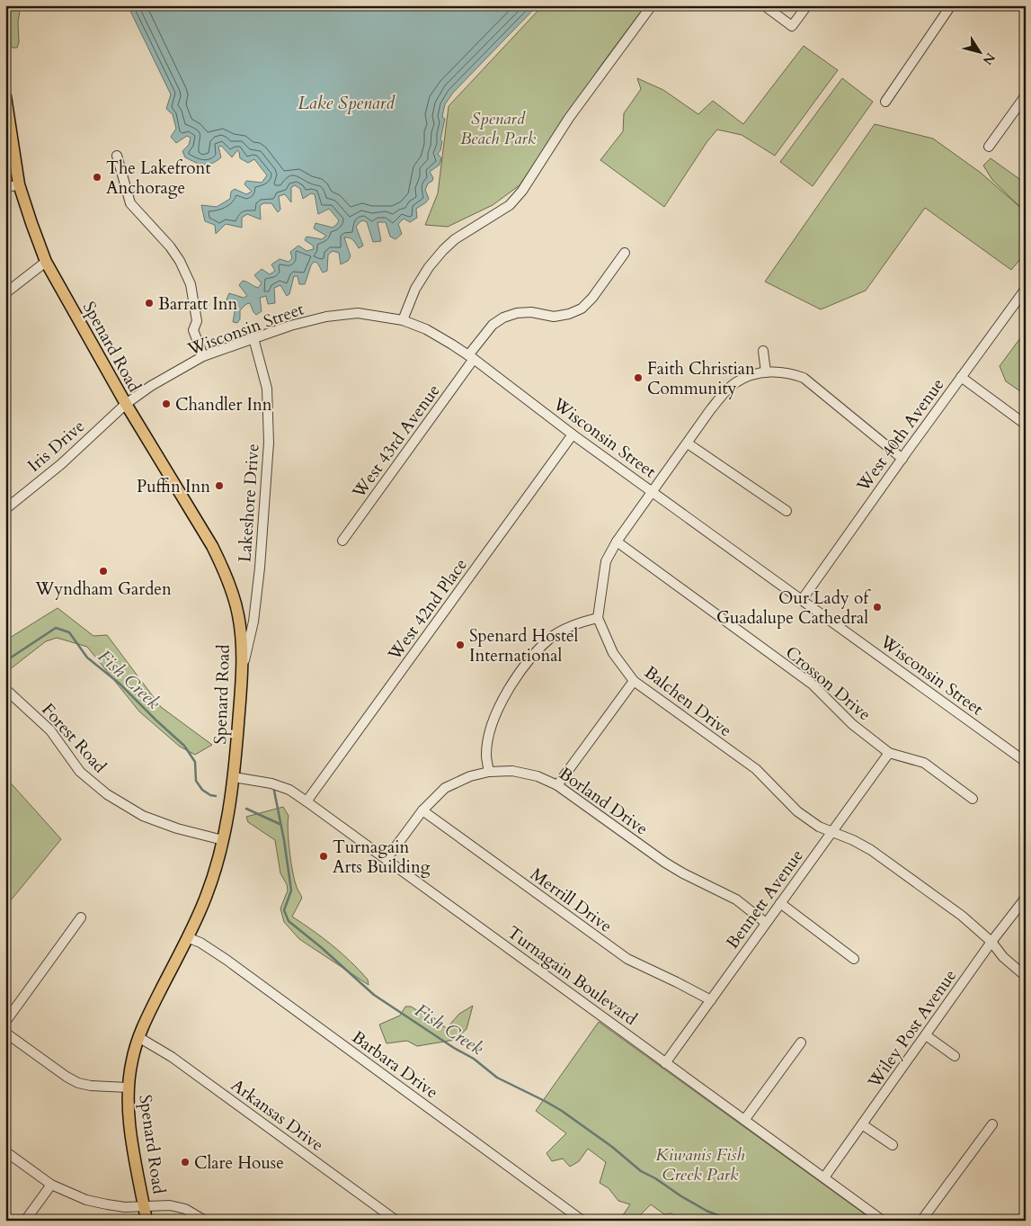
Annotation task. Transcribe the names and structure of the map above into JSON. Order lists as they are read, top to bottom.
{
  "streets": {
    "main road": ["Spenard Road"],
    "street": [
      "Wisconsin Street",
      "West 40th Avenue",
      "West 43rd Avenue",
      "Iris Drive",
      "Lakeshore Drive",
      "West 42nd Place",
      "Crosson Drive",
      "Balchen Drive",
      "Forest Road",
      "Borland Drive",
      "Bennett Avenue",
      "Merrill Drive",
      "Turnagain Boulevard",
      "Wiley Post Avenue",
      "Barbara Drive",
      "Arkansas Drive"
    ]
  },
  "crossings": [
    ["Wisconsin Street", "Spenard Road"],
    ["Wisconsin Street", "West 40th Avenue"],
    ["Wisconsin Street", "West 43rd Avenue"],
    ["Wisconsin Street", "Iris Drive"],
    ["Wisconsin Street", "Lakeshore Drive"],
    ["Wisconsin Street", "West 42nd Place"],
    ["Spenard Road", "Iris Drive"],
    ["Spenard Road", "Lakeshore Drive"],
    ["Spenard Road", "Forest Road"],
    ["Spenard Road", "Turnagain Boulevard"],
    ["Spenard Road", "Barbara Drive"],
    ["Spenard Road", "Arkansas Drive"],
    ["West 42nd Place", "Turnagain Boulevard"],
    ["Crosson Drive", "Bennett Avenue"],
    ["Balchen Drive", "Bennett Avenue"],
    ["Balchen Drive", "Wiley Post Avenue"],
    ["Borland Drive", "Bennett Avenue"],
    ["Borland Drive", "Merrill Drive"],
    ["Borland Drive", "Turnagain Boulevard"],
    ["Bennett Avenue", "Merrill Drive"],
    ["Bennett Avenue", "Turnagain Boulevard"],
    ["Turnagain Boulevard", "Wiley Post Avenue"]
  ],
  "water": ["Lake Spenard", "Fish Creek"],
  "parks": ["Spenard Beach Park", "Kiwanis Fish Creek Park"],
  "places": [
    "The Lakefront Anchorage",
    "Barratt Inn",
    "Faith Christian Community",
    "Chandler Inn",
    "Puffin Inn",
    "Wyndham Garden",
    "Our Lady of Guadalupe Cathedral",
    "Spenard Hostel International",
    "Turnagain Arts Building",
    "Clare House"
  ],
  "north": "bottom right"
}
